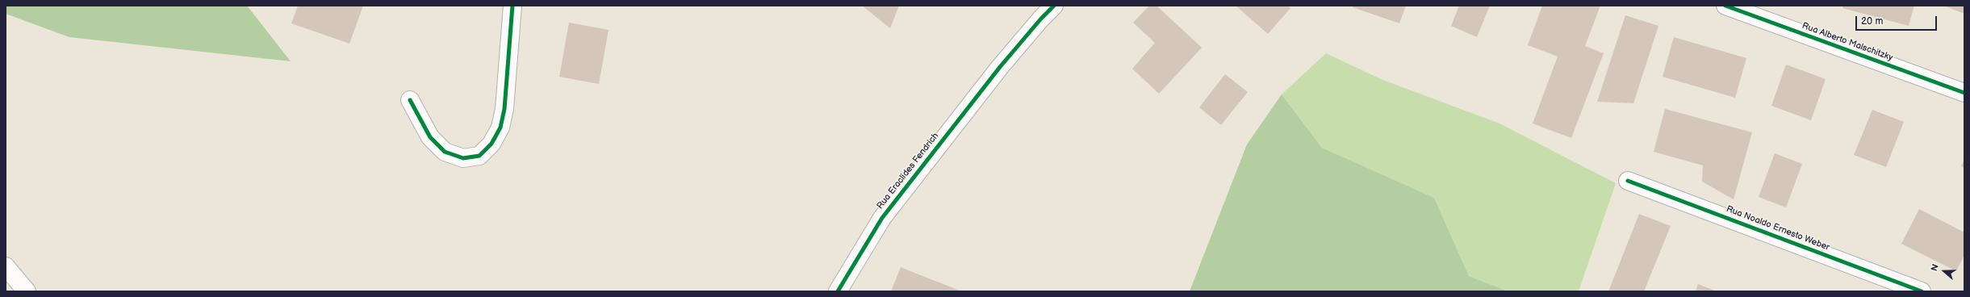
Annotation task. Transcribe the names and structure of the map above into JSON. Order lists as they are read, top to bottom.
{
  "streets": {
    "street": ["Rua Alberto Malschitzky", "Rua Eraclides Fendrich", "Rua Noaldo Ernesto Weber"]
  },
  "scale_bar": "20 m",
  "north": "left"
}
